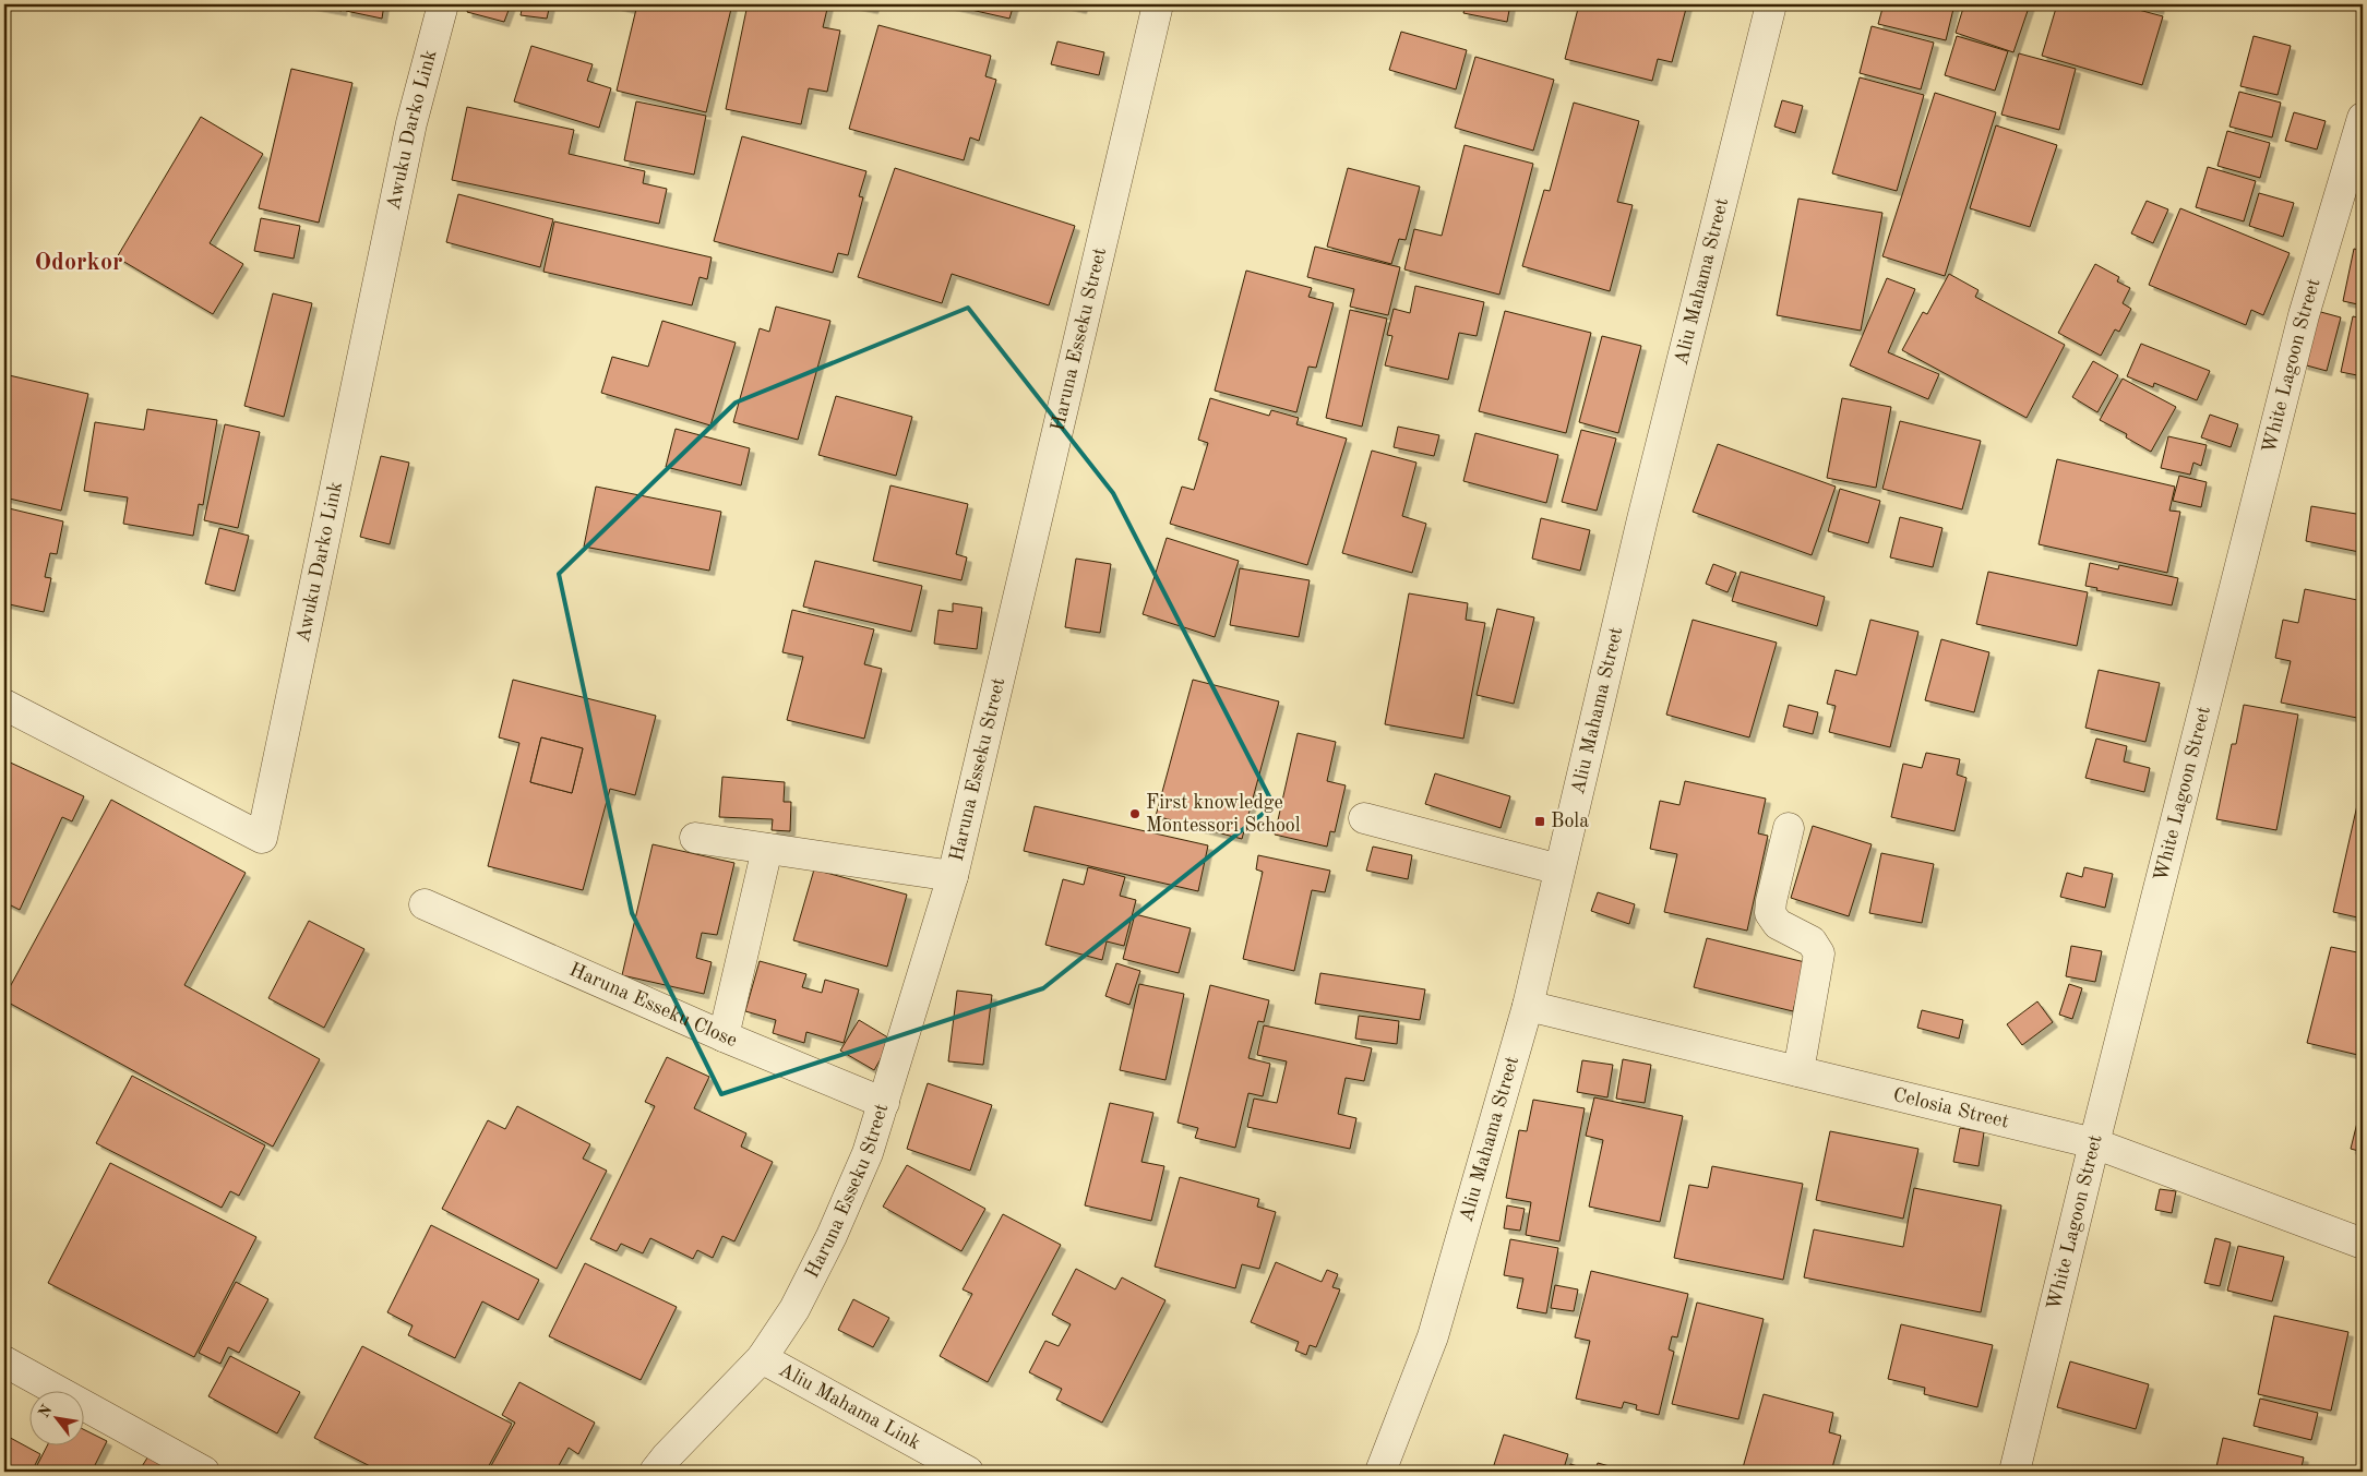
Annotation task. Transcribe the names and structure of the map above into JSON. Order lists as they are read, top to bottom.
{
  "streets": {
    "street": [
      "Awuku Darko Link",
      "Aliu Mahama Street",
      "Haruna Esseku Street",
      "White Lagoon Street",
      "Haruna Esseku Close",
      "Celosia Street",
      "Aliu Mahama Link"
    ]
  },
  "crossings": [
    ["Aliu Mahama Street", "Celosia Street"],
    ["Haruna Esseku Street", "Haruna Esseku Close"],
    ["Haruna Esseku Street", "Aliu Mahama Link"],
    ["White Lagoon Street", "Celosia Street"]
  ],
  "districts": ["Odorkor"],
  "places": {
    "other": ["First knowledge Montessori School"],
    "transit": ["Bola"]
  },
  "north": "top left"
}
